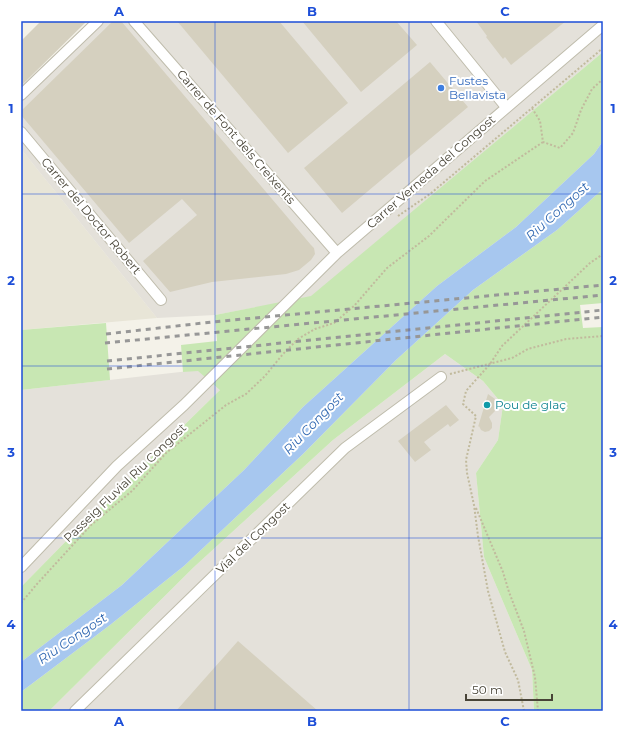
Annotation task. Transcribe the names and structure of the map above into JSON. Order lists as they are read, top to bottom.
{
  "streets": {
    "street": [
      "Carrer de Font dels Creixents",
      "Carrer Verneda del Congost",
      "Carrer del Doctor Robert",
      "Vial del Congost"
    ],
    "path": ["Passeig Fluvial Riu Congost"]
  },
  "crossings": [
    ["Carrer de Font dels Creixents", "Carrer Verneda del Congost"]
  ],
  "water": ["Riu Congost"],
  "places": ["Fustes Bellavista", "Pou de glaç"],
  "scale_bar": "50 m",
  "grid": {
    "columns": ["A", "B", "C"],
    "rows": [
      "1",
      "2",
      "3",
      "4"
    ]
  }
}
